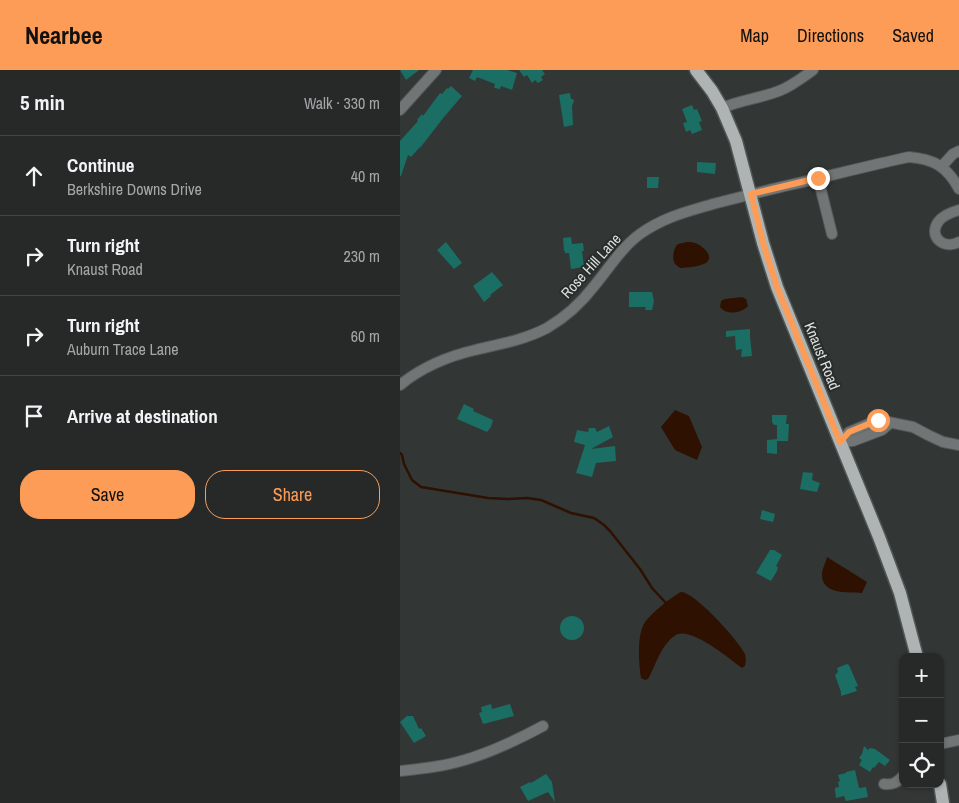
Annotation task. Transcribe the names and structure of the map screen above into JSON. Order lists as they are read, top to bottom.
{
  "streets": {
    "main road": ["Knaust Road"],
    "street": ["Rose Hill Lane"]
  },
  "crossings": [
    ["Rose Hill Lane", "Knaust Road"]
  ],
  "page": {
    "header": "Nearbee",
    "nav": ["Map", "Directions", "Saved"],
    "heading": ["5 min", "Walk · 330 m"],
    "list": [
      ["Continue", "Berkshire Downs Drive", "40 m"],
      ["Turn right", "Knaust Road", "230 m"],
      ["Turn right", "Auburn Trace Lane", "60 m"],
      "Arrive at destination"
    ],
    "buttons": ["Save", "Share"],
    "map_buttons": ["+", "−"]
  }
}
